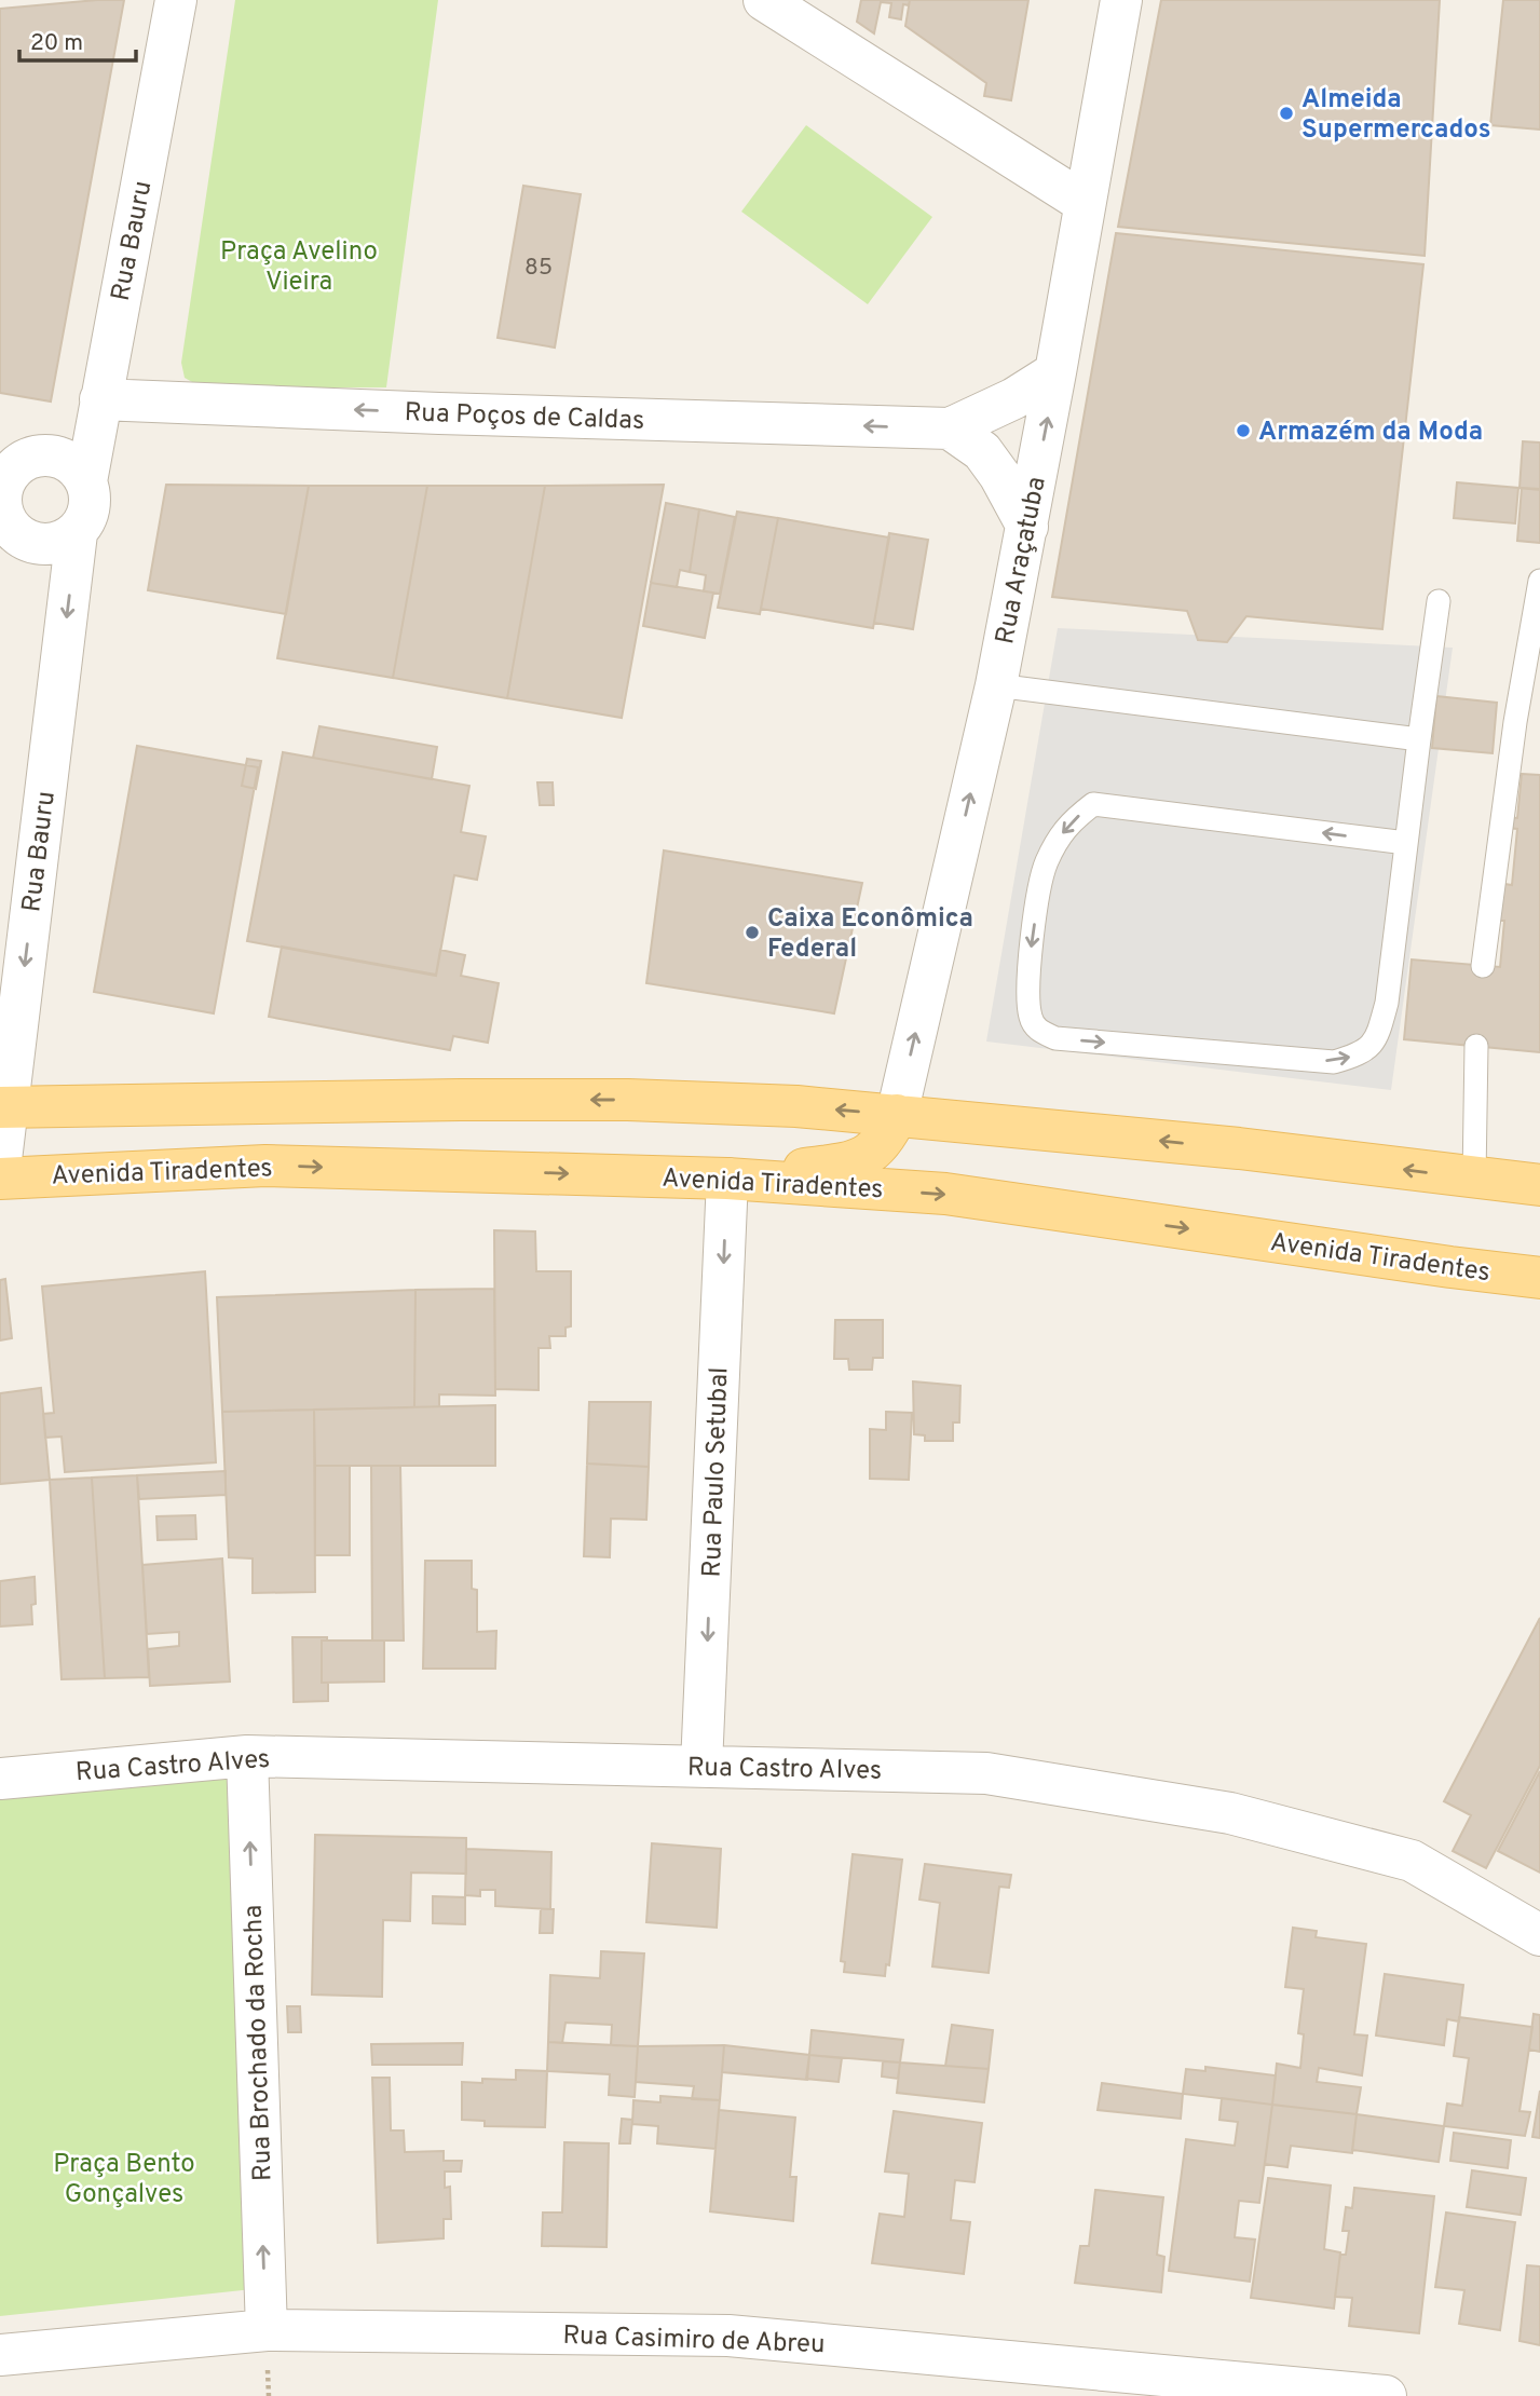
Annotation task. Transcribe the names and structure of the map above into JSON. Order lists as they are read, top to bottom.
{
  "streets": {
    "main road": ["Avenida Tiradentes"],
    "street": [
      "Rua Bauru",
      "Rua Poços de Caldas",
      "Rua Araçatuba",
      "Rua Paulo Setubal",
      "Rua Castro Alves",
      "Rua Brochado da Rocha",
      "Rua Casimiro de Abreu"
    ]
  },
  "crossings": [
    ["Rua Bauru", "Rua Poços de Caldas"],
    ["Rua Poços de Caldas", "Rua Araçatuba"],
    ["Avenida Tiradentes", "Rua Paulo Setubal"],
    ["Rua Paulo Setubal", "Rua Castro Alves"],
    ["Rua Castro Alves", "Rua Brochado da Rocha"],
    ["Rua Brochado da Rocha", "Rua Casimiro de Abreu"]
  ],
  "one_way": [
    "Rua Bauru",
    "Rua Poços de Caldas",
    "Rua Araçatuba",
    "Rua Paulo Setubal",
    "Rua Brochado da Rocha"
  ],
  "parks": ["Praça Avelino Vieira", "Praça Bento Gonçalves"],
  "places": ["Almeida Supermercados", "Armazém da Moda", "Caixa Econômica Federal"],
  "house_numbers": ["85"],
  "scale_bar": "20 m"
}
